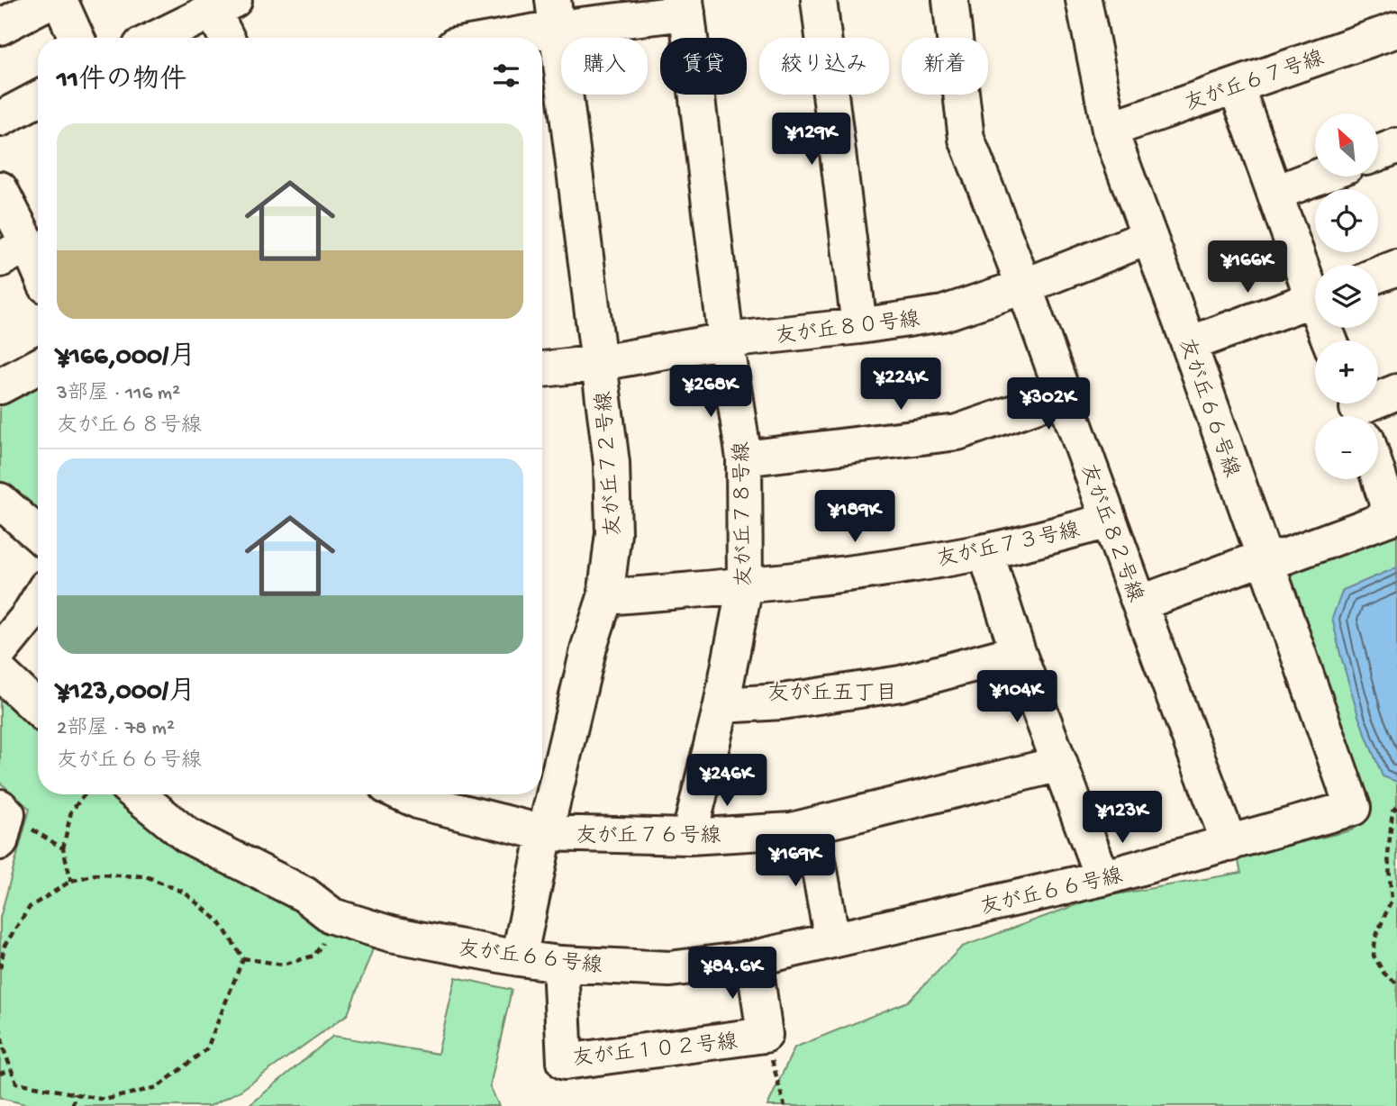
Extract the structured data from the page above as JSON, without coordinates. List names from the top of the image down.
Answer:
{
  "streets": {
    "street": [
      "友が丘６７号線",
      "友が丘８０号線",
      "友が丘６６号線",
      "友が丘７２号線",
      "友が丘７８号線",
      "友が丘８２号線",
      "友が丘７３号線",
      "友が丘７６号線",
      "友が丘１０２号線"
    ]
  },
  "crossings": [
    ["友が丘６７号線", "友が丘６６号線"],
    ["友が丘８０号線", "友が丘６６号線"],
    ["友が丘８０号線", "友が丘７２号線"],
    ["友が丘８０号線", "友が丘７８号線"],
    ["友が丘８０号線", "友が丘８２号線"],
    ["友が丘６６号線", "友が丘７２号線"],
    ["友が丘６６号線", "友が丘８２号線"],
    ["友が丘６６号線", "友が丘１０２号線"],
    ["友が丘７２号線", "友が丘７３号線"],
    ["友が丘７２号線", "友が丘７６号線"],
    ["友が丘７８号線", "友が丘７３号線"],
    ["友が丘７８号線", "友が丘７６号線"],
    ["友が丘８２号線", "友が丘７３号線"]
  ],
  "districts": ["友が丘五丁目"],
  "north": "top left",
  "page": {
    "chip": [
      "購入",
      "賃貸",
      "絞り込み",
      "新着"
    ],
    "heading": "11件の物件",
    "price": [
      "¥129K",
      "¥166K",
      "¥224K",
      "¥268K",
      "¥302K",
      "¥189K",
      "¥104K",
      "¥246K",
      "¥123K",
      "¥169K",
      "¥84.6K"
    ],
    "map_buttons": ["+", "−"],
    "list": [
      {
        "name": "¥166,000/月",
        "note": "3部屋 · 116 m² · 友が丘６８号線"
      },
      {
        "name": "¥123,000/月",
        "note": "2部屋 · 78 m² · 友が丘６６号線"
      }
    ]
  }
}
